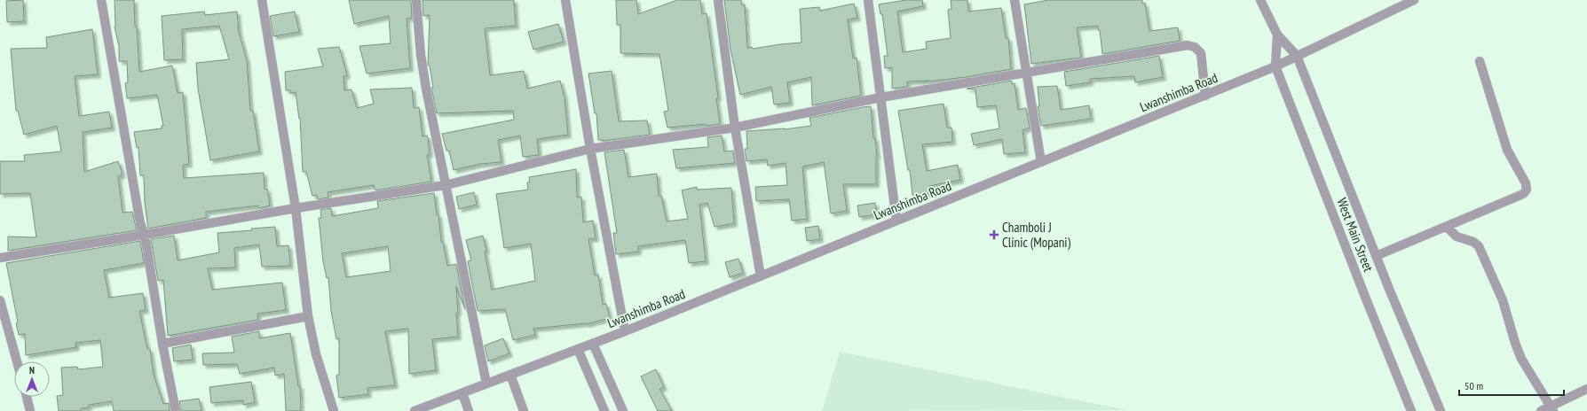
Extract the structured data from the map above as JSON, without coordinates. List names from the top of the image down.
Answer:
{
  "streets": {
    "street": ["Lwanshimba Road", "West Main Street"]
  },
  "crossings": [
    ["Lwanshimba Road", "West Main Street"]
  ],
  "places": {
    "health": ["Chamboli J Clinic (Mopani)"]
  },
  "scale_bar": "50 m",
  "north": "top"
}
